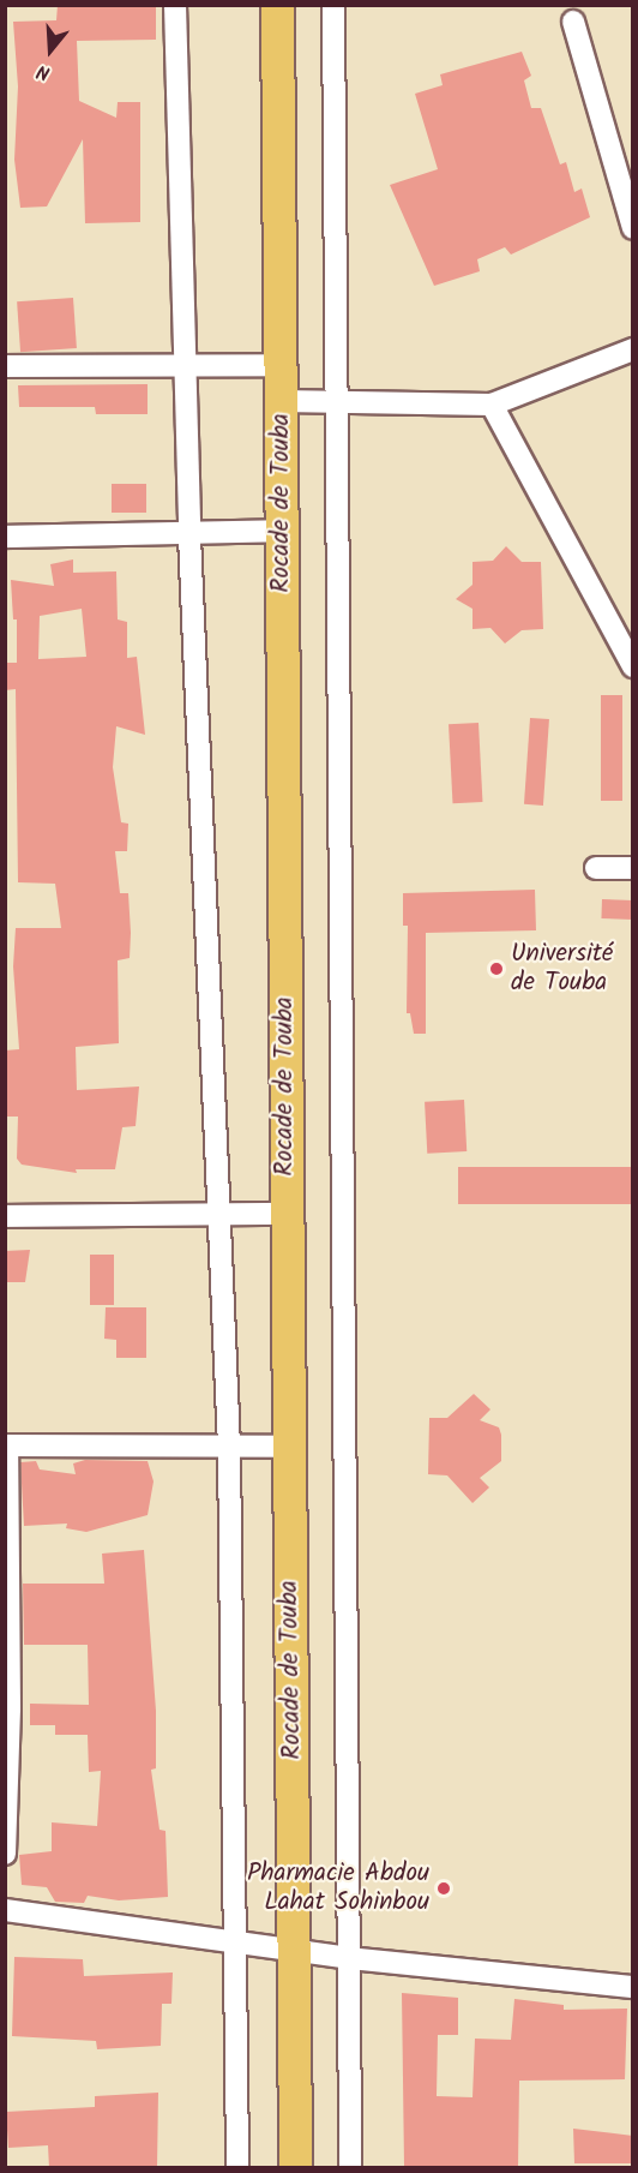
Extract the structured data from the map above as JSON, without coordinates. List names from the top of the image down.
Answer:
{
  "streets": {
    "main road": ["Rocade de Touba"]
  },
  "places": ["Université de Touba", "Pharmacie Abdou Lahat Sohinbou"],
  "north": "bottom"
}
